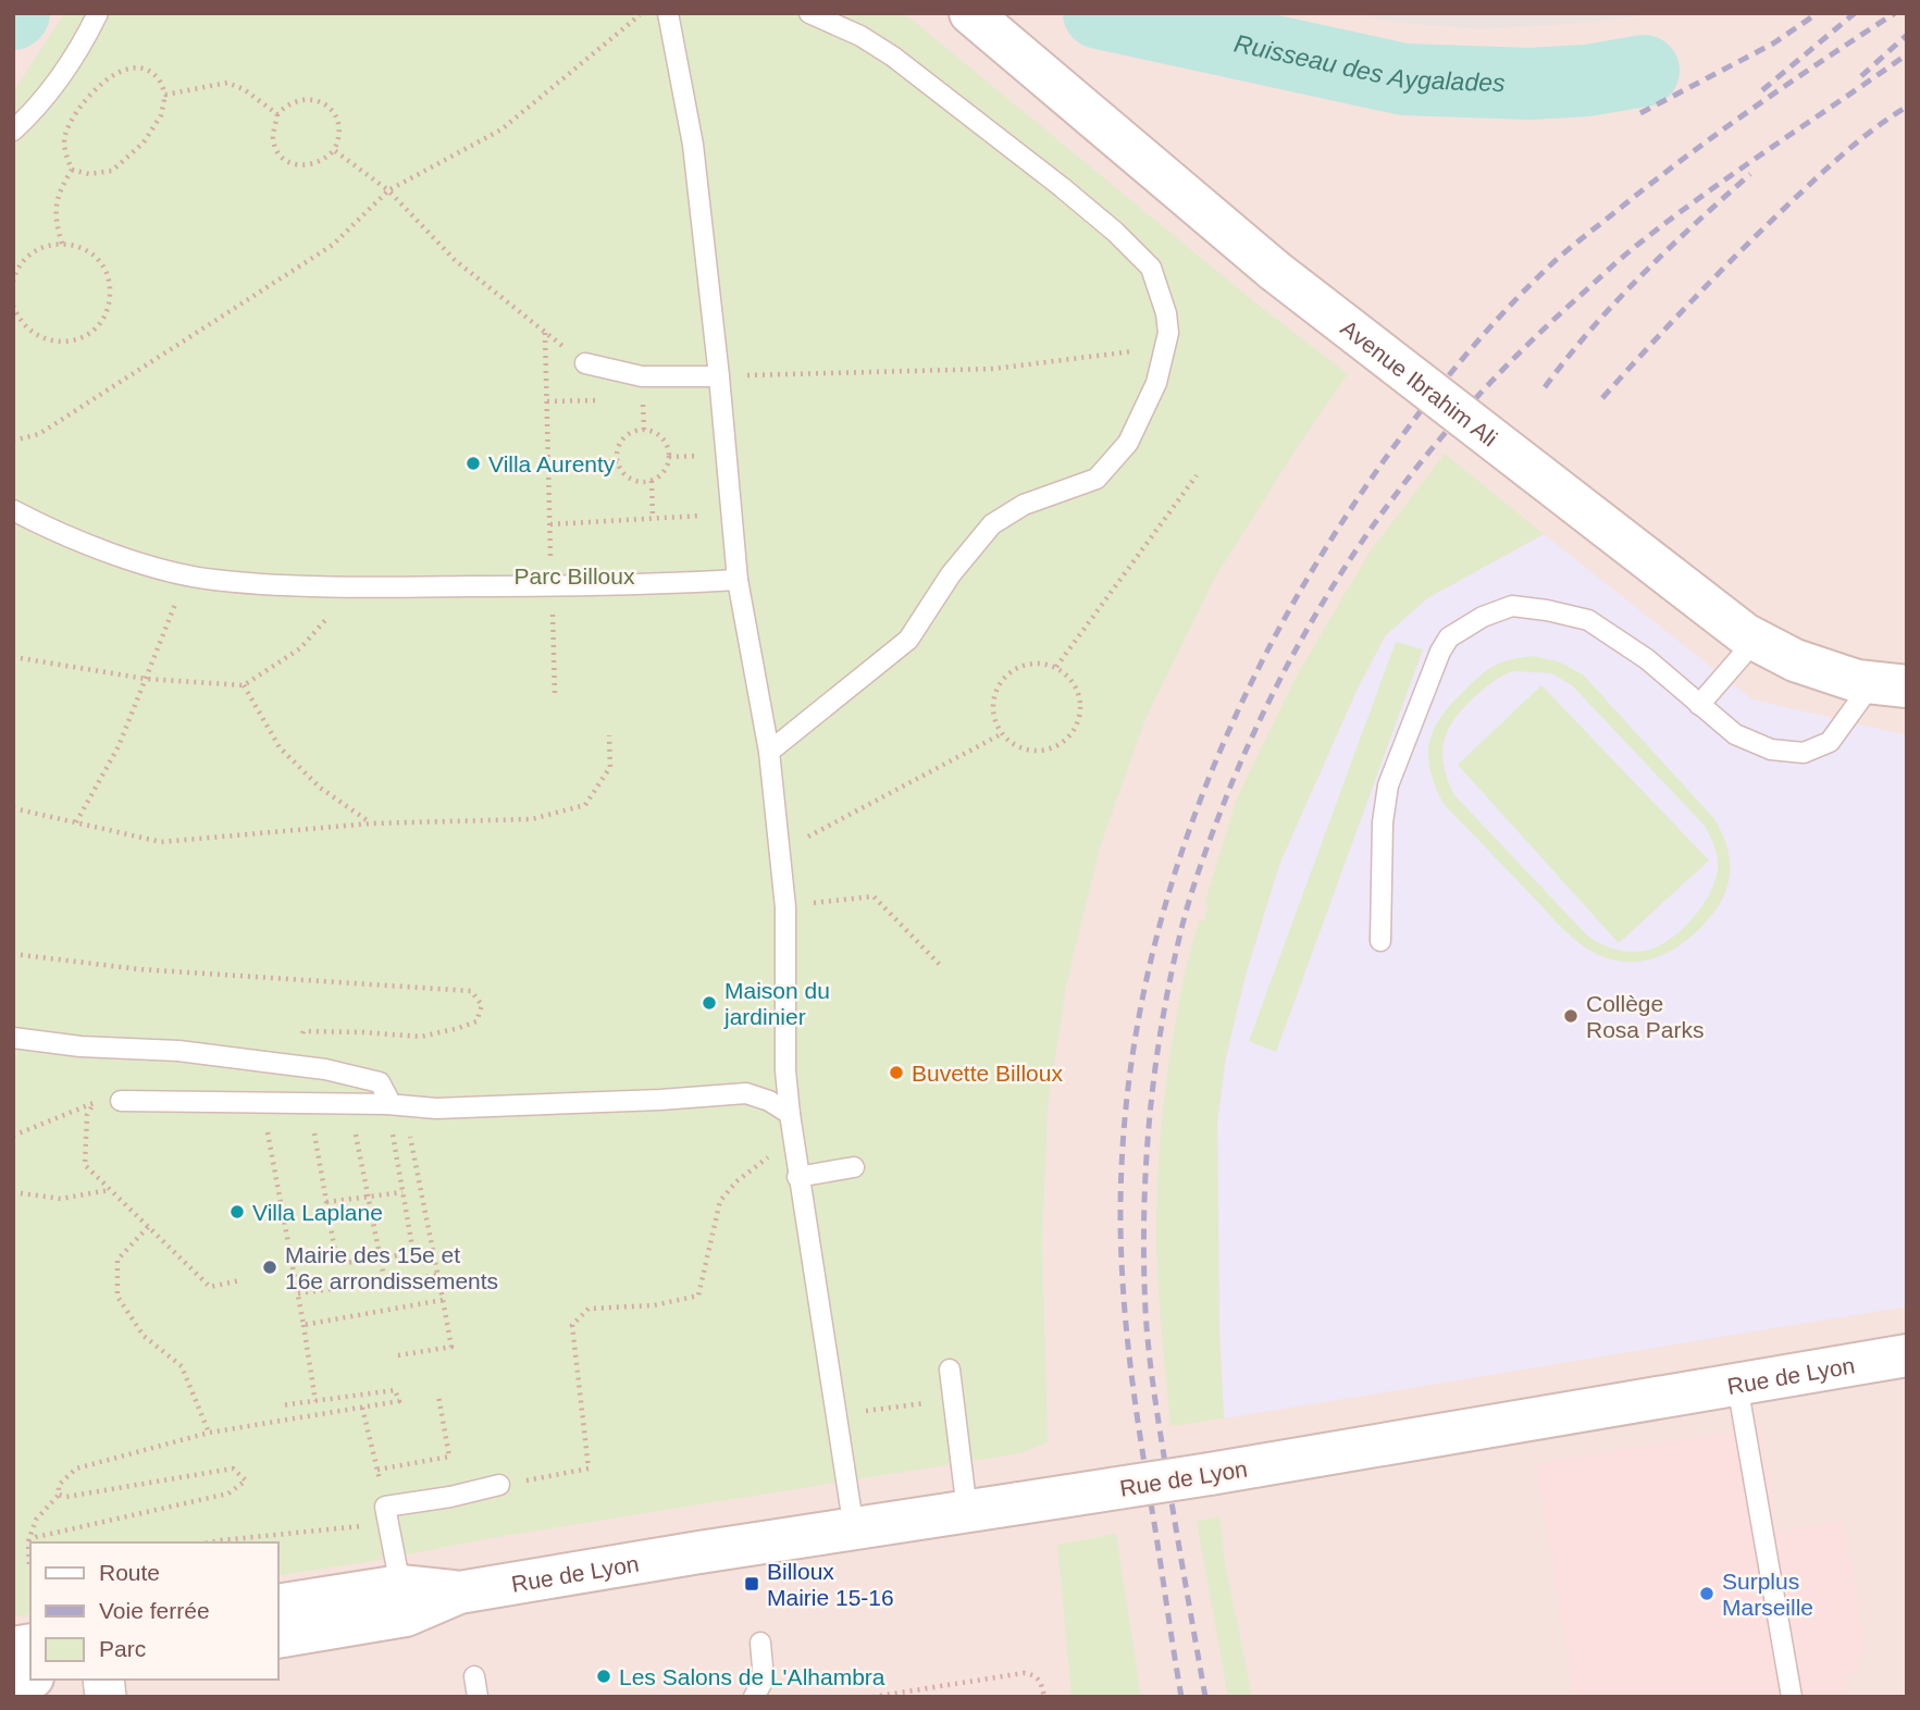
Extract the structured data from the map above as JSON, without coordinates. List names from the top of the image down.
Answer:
{
  "streets": {
    "street": ["Avenue Ibrahim Ali", "Rue de Lyon"]
  },
  "water": ["Ruisseau des Aygalades"],
  "parks": ["Parc Billoux"],
  "places": {
    "other": [
      "Villa Aurenty",
      "Maison du jardinier",
      "Collège Rosa Parks",
      "Buvette Billoux",
      "Villa Laplane",
      "Mairie des 15e et 16e arrondissements",
      "Surplus Marseille",
      "Les Salons de L'Alhambra"
    ],
    "transit": ["Billoux Mairie 15-16"]
  },
  "legend": ["Route", "Voie ferrée", "Parc"]
}
